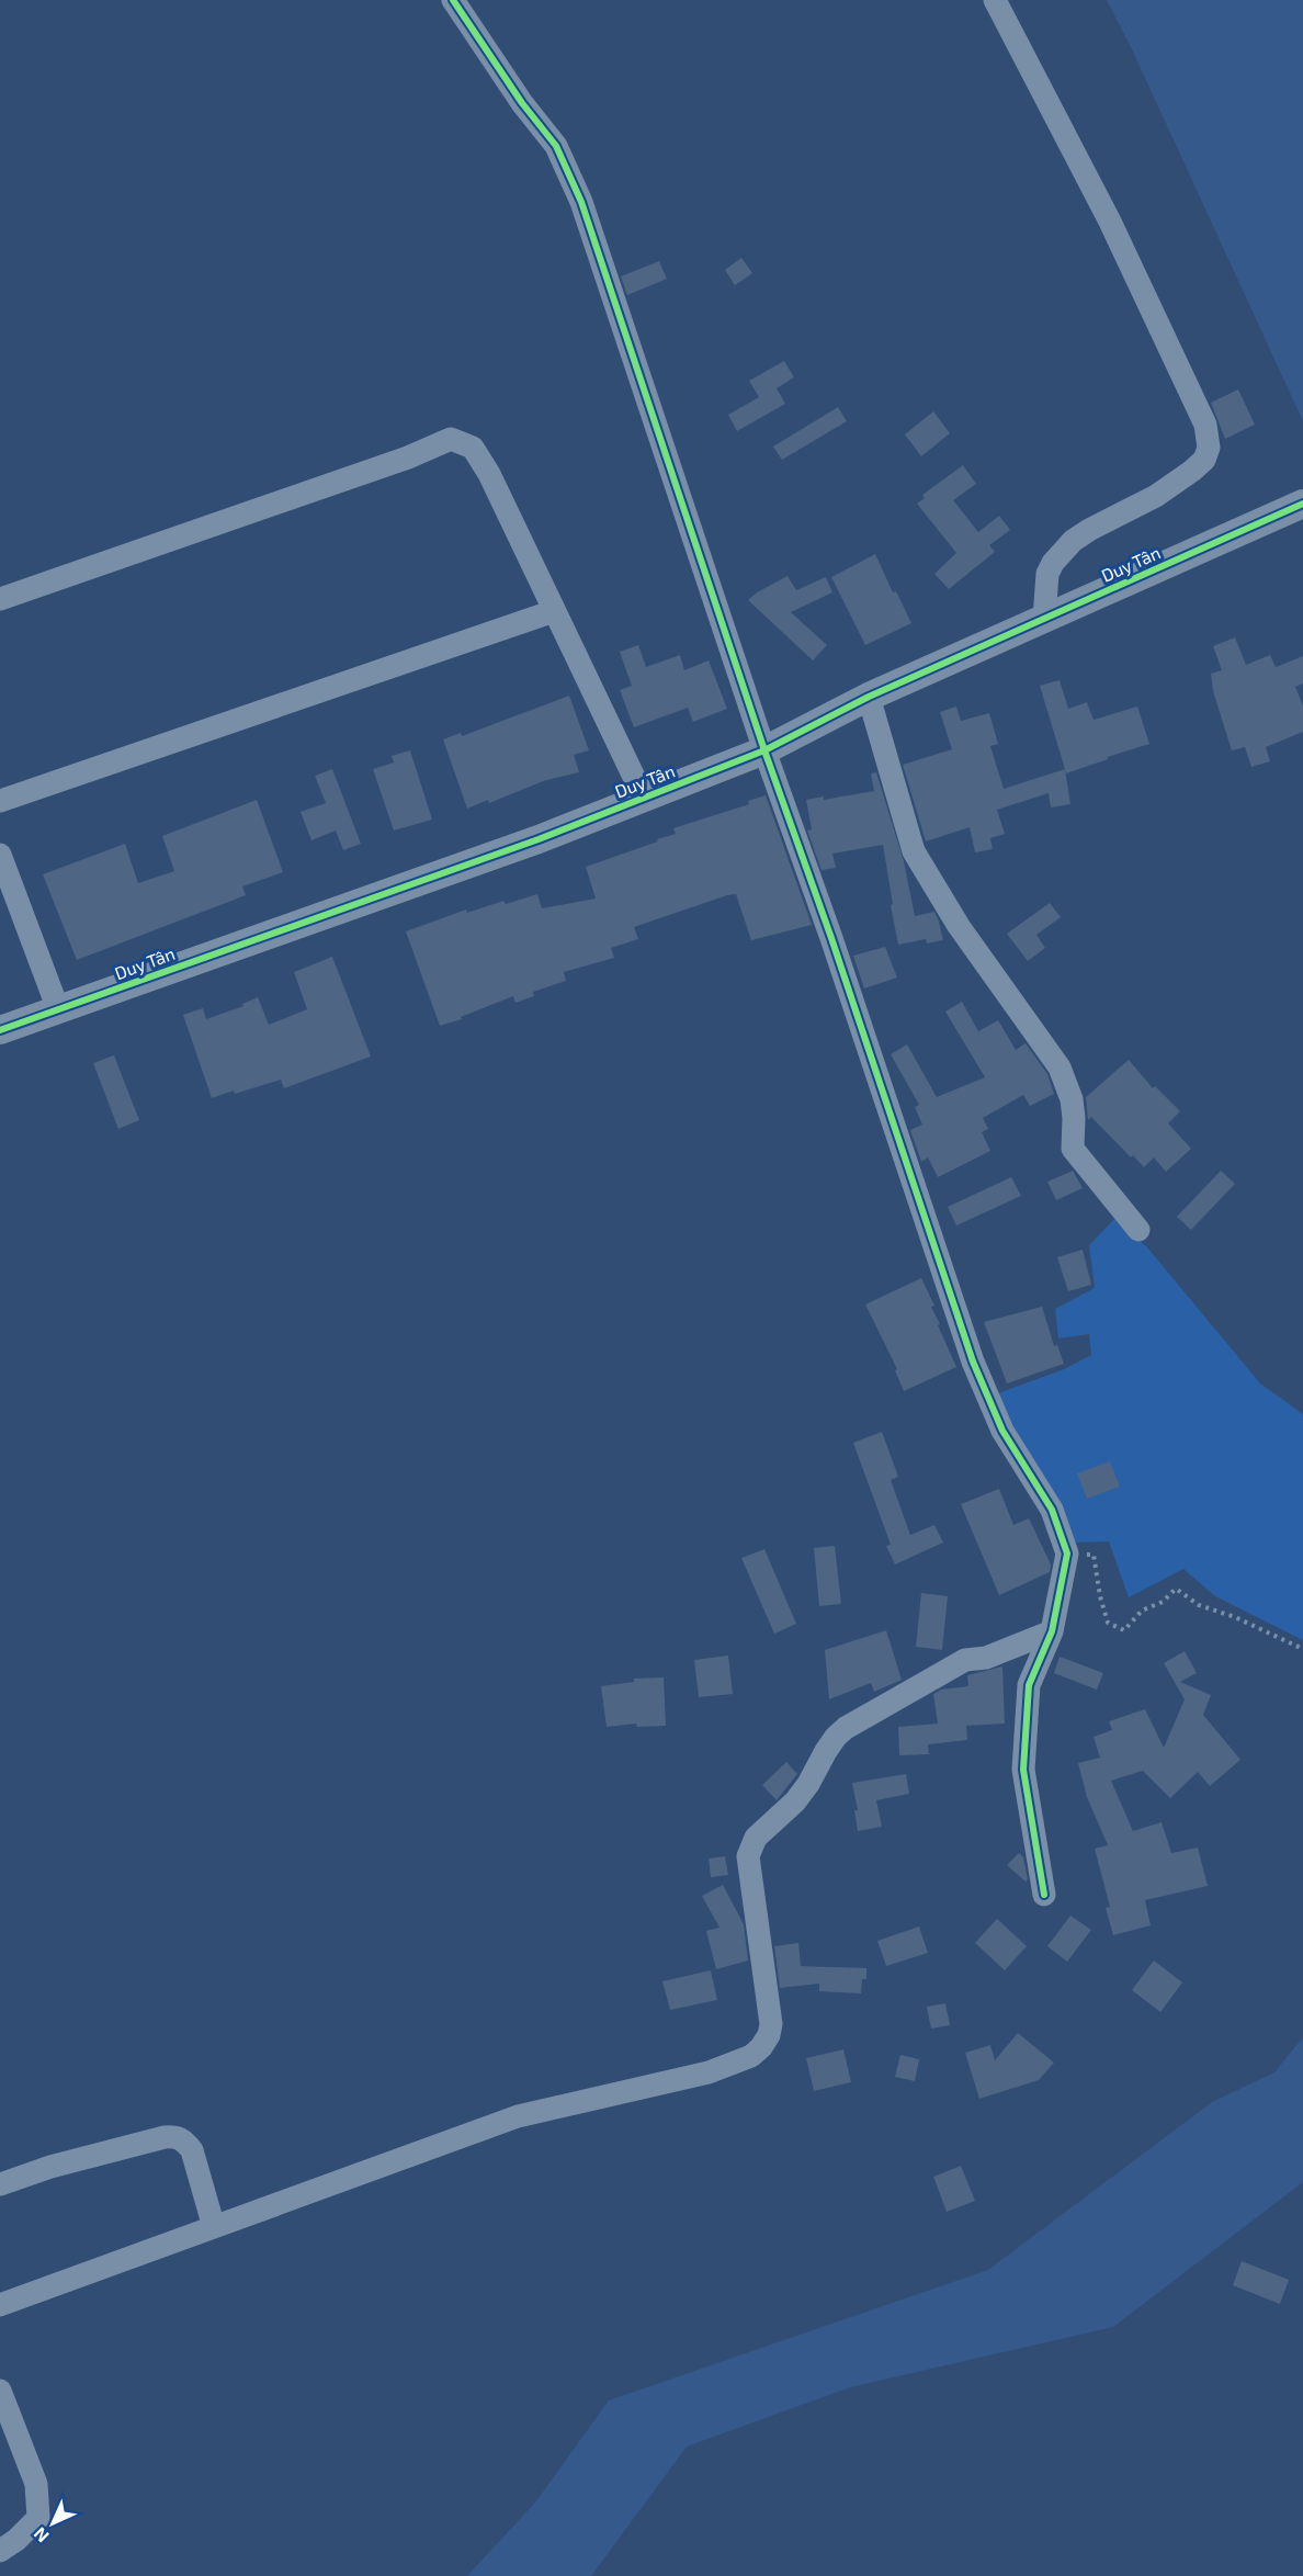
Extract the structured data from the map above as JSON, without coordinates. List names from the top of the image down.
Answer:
{
  "streets": {
    "street": ["Duy Tân"]
  },
  "north": "bottom left"
}
